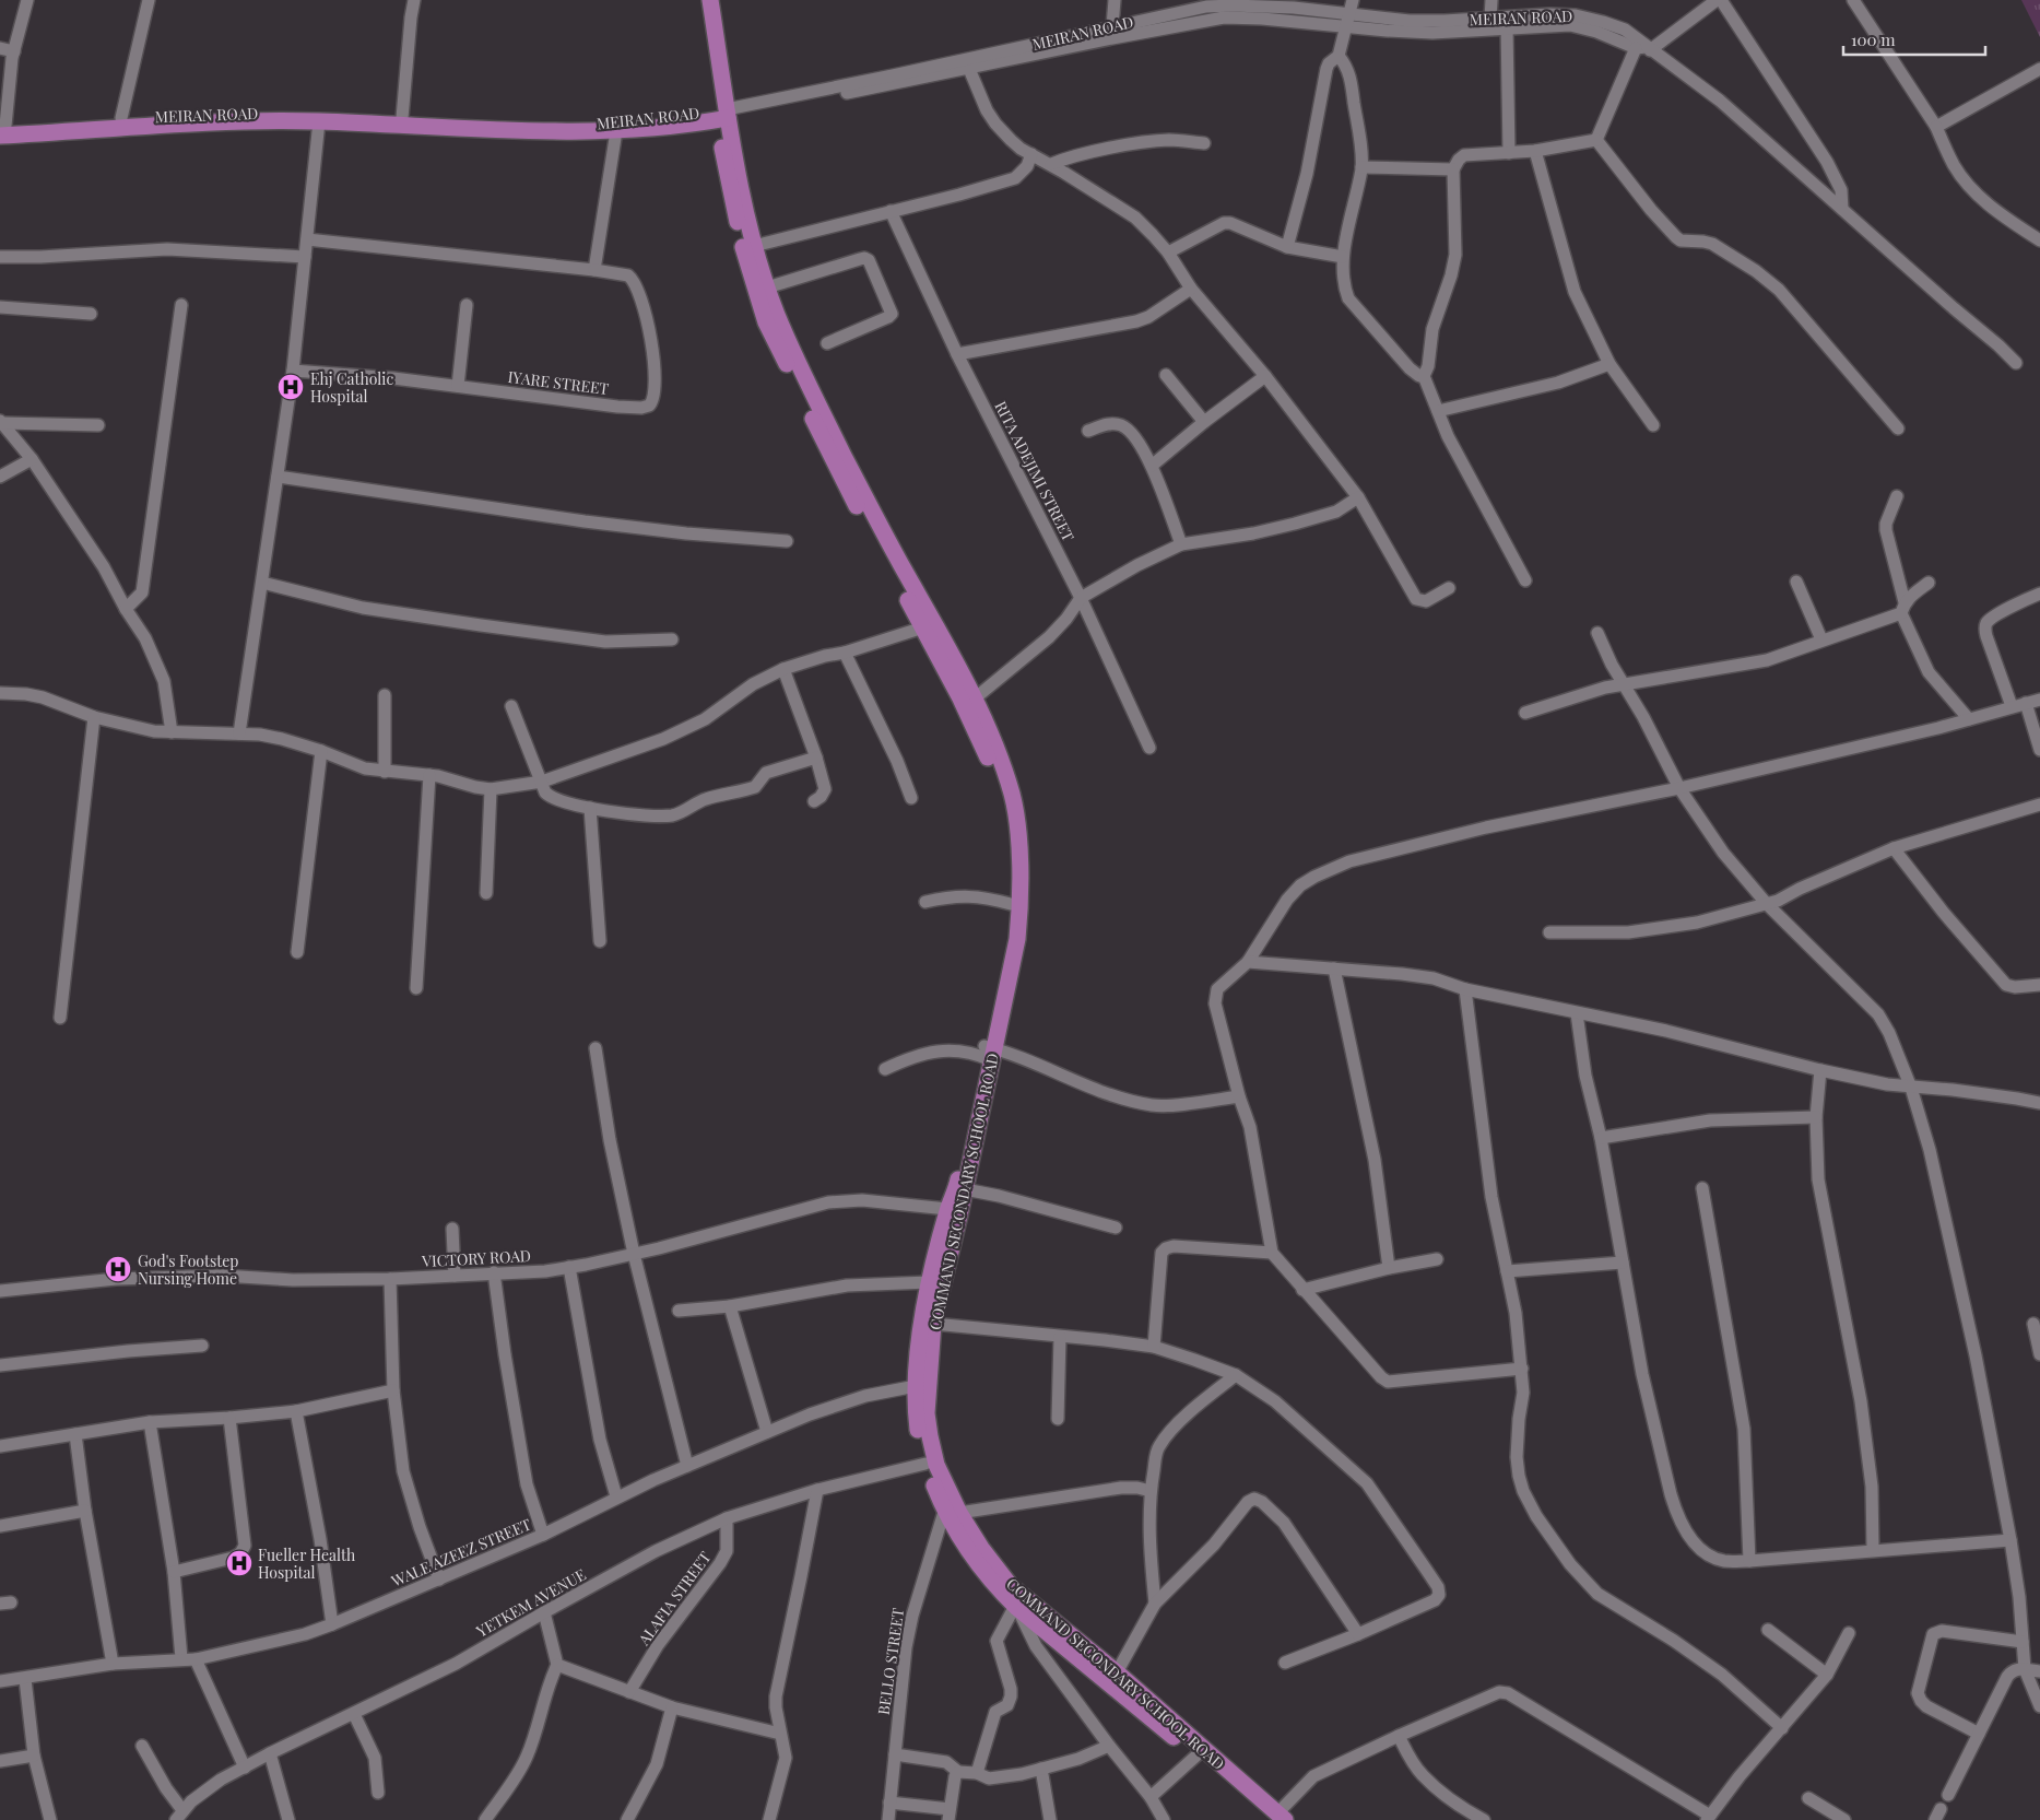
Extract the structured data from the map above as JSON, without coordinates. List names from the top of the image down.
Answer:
{
  "streets": {
    "main road": ["MEIRAN ROAD", "COMMAND SECONDARY SCHOOL ROAD"],
    "street": [
      "IYARE STREET",
      "RITA ADEJIMI STREET",
      "VICTORY ROAD",
      "WALE AZEEZ STREET",
      "ALAFIA STREET",
      "YETKEM AVENUE",
      "BELLO STREET"
    ]
  },
  "crossings": [
    ["COMMAND SECONDARY SCHOOL ROAD", "VICTORY ROAD"],
    ["COMMAND SECONDARY SCHOOL ROAD", "WALE AZEEZ STREET"],
    ["COMMAND SECONDARY SCHOOL ROAD", "YETKEM AVENUE"],
    ["COMMAND SECONDARY SCHOOL ROAD", "BELLO STREET"],
    ["ALAFIA STREET", "YETKEM AVENUE"]
  ],
  "places": {
    "hospital": ["Ehj Catholic Hospital", "God's Footstep Nursing Home", "Fueller Health Hospital"]
  },
  "scale_bar": "100 m"
}
